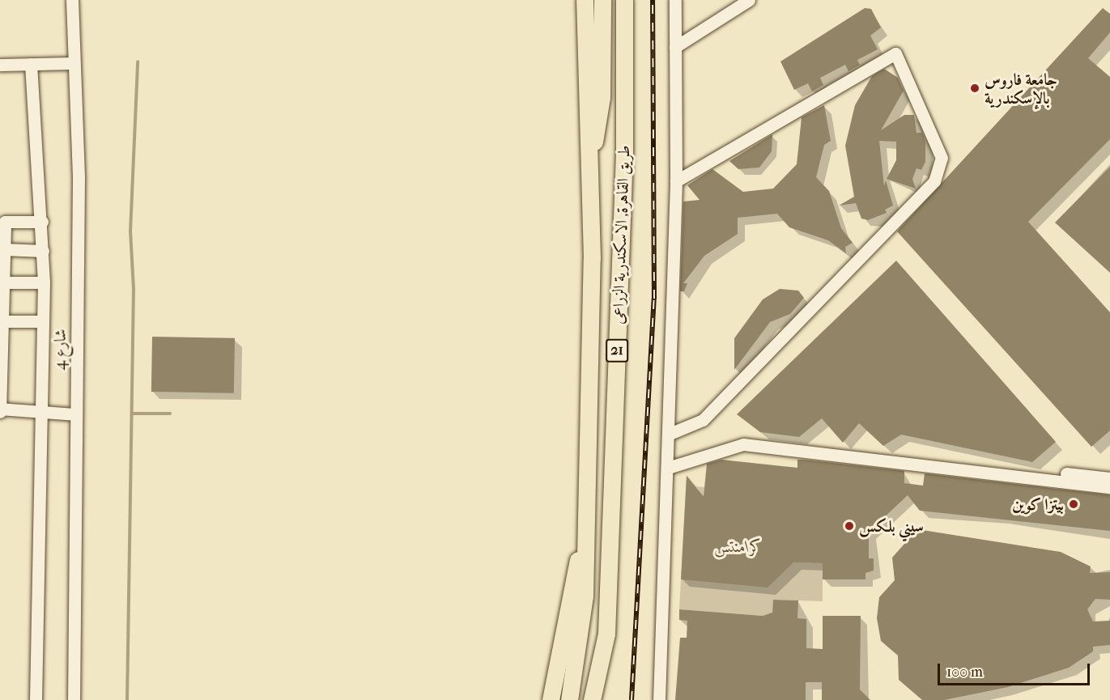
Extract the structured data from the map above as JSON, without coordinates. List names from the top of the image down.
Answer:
{
  "streets": {
    "highway": ["طريق القاهرة, الاسكندرية الزراعى", "21"],
    "street": ["شارع 4"]
  },
  "parks": ["كرامنتس"],
  "places": ["جامعة فاروس بالإسكندرية", "بيتزا كوين", "سيني بلكس"],
  "scale_bar": "100 m"
}
